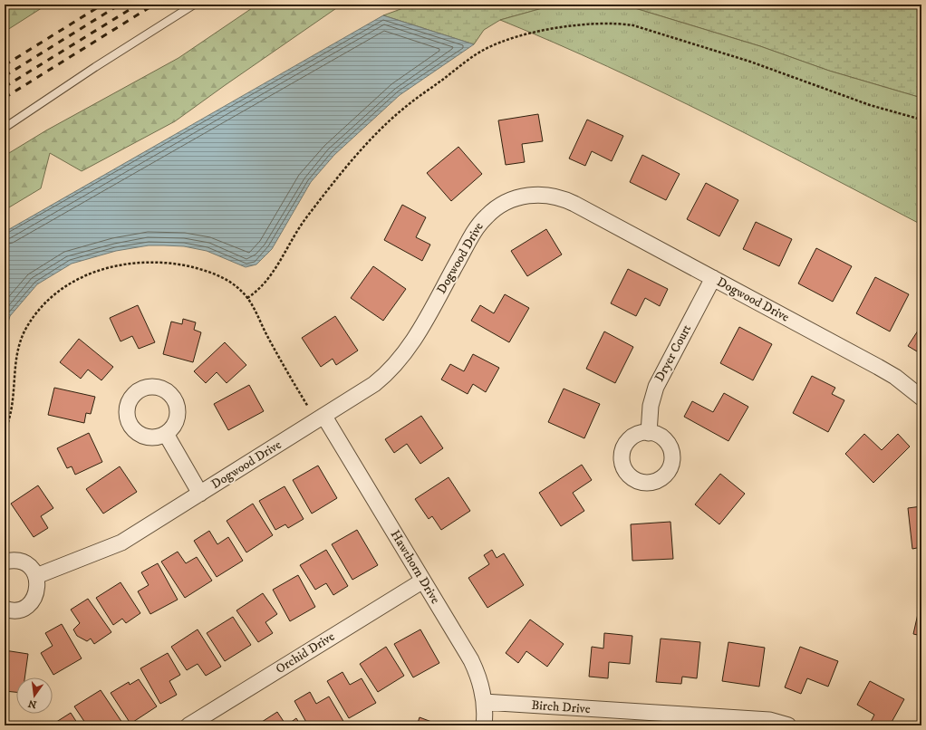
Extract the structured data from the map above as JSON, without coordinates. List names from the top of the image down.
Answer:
{
  "streets": {
    "street": [
      "Dogwood Drive",
      "Dryer Court",
      "Hawthorn Drive",
      "Orchid Drive",
      "Birch Drive"
    ]
  },
  "crossings": [
    ["Dogwood Drive", "Dryer Court"],
    ["Dogwood Drive", "Hawthorn Drive"],
    ["Hawthorn Drive", "Orchid Drive"],
    ["Hawthorn Drive", "Birch Drive"]
  ],
  "north": "bottom"
}
